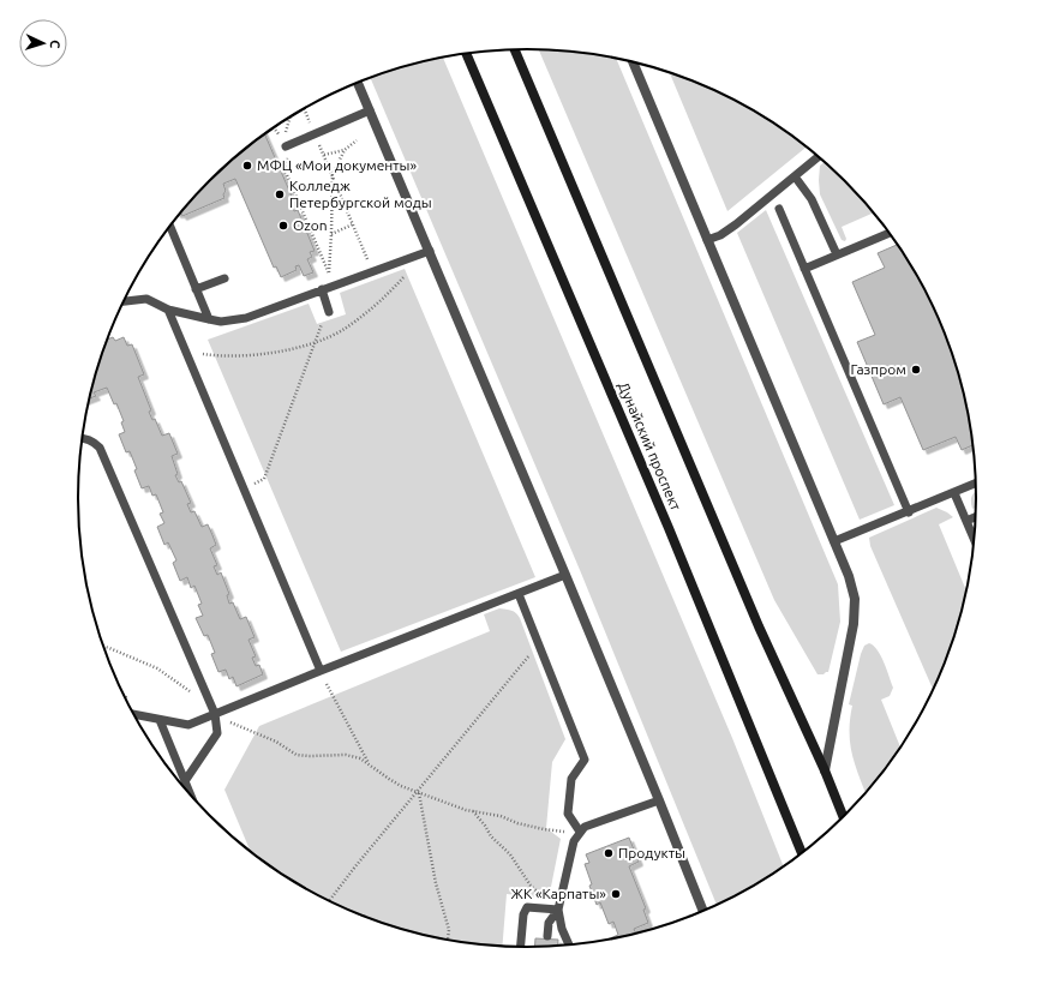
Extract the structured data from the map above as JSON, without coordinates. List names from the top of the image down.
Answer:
{
  "streets": {
    "main road": ["Дунайский проспект"]
  },
  "places": [
    "МФЦ «Мои документы»",
    "Колледж Петербургской моды",
    "Ozon",
    "Газпром",
    "Продукты",
    "ЖК «Карпаты»"
  ],
  "north": "right"
}
